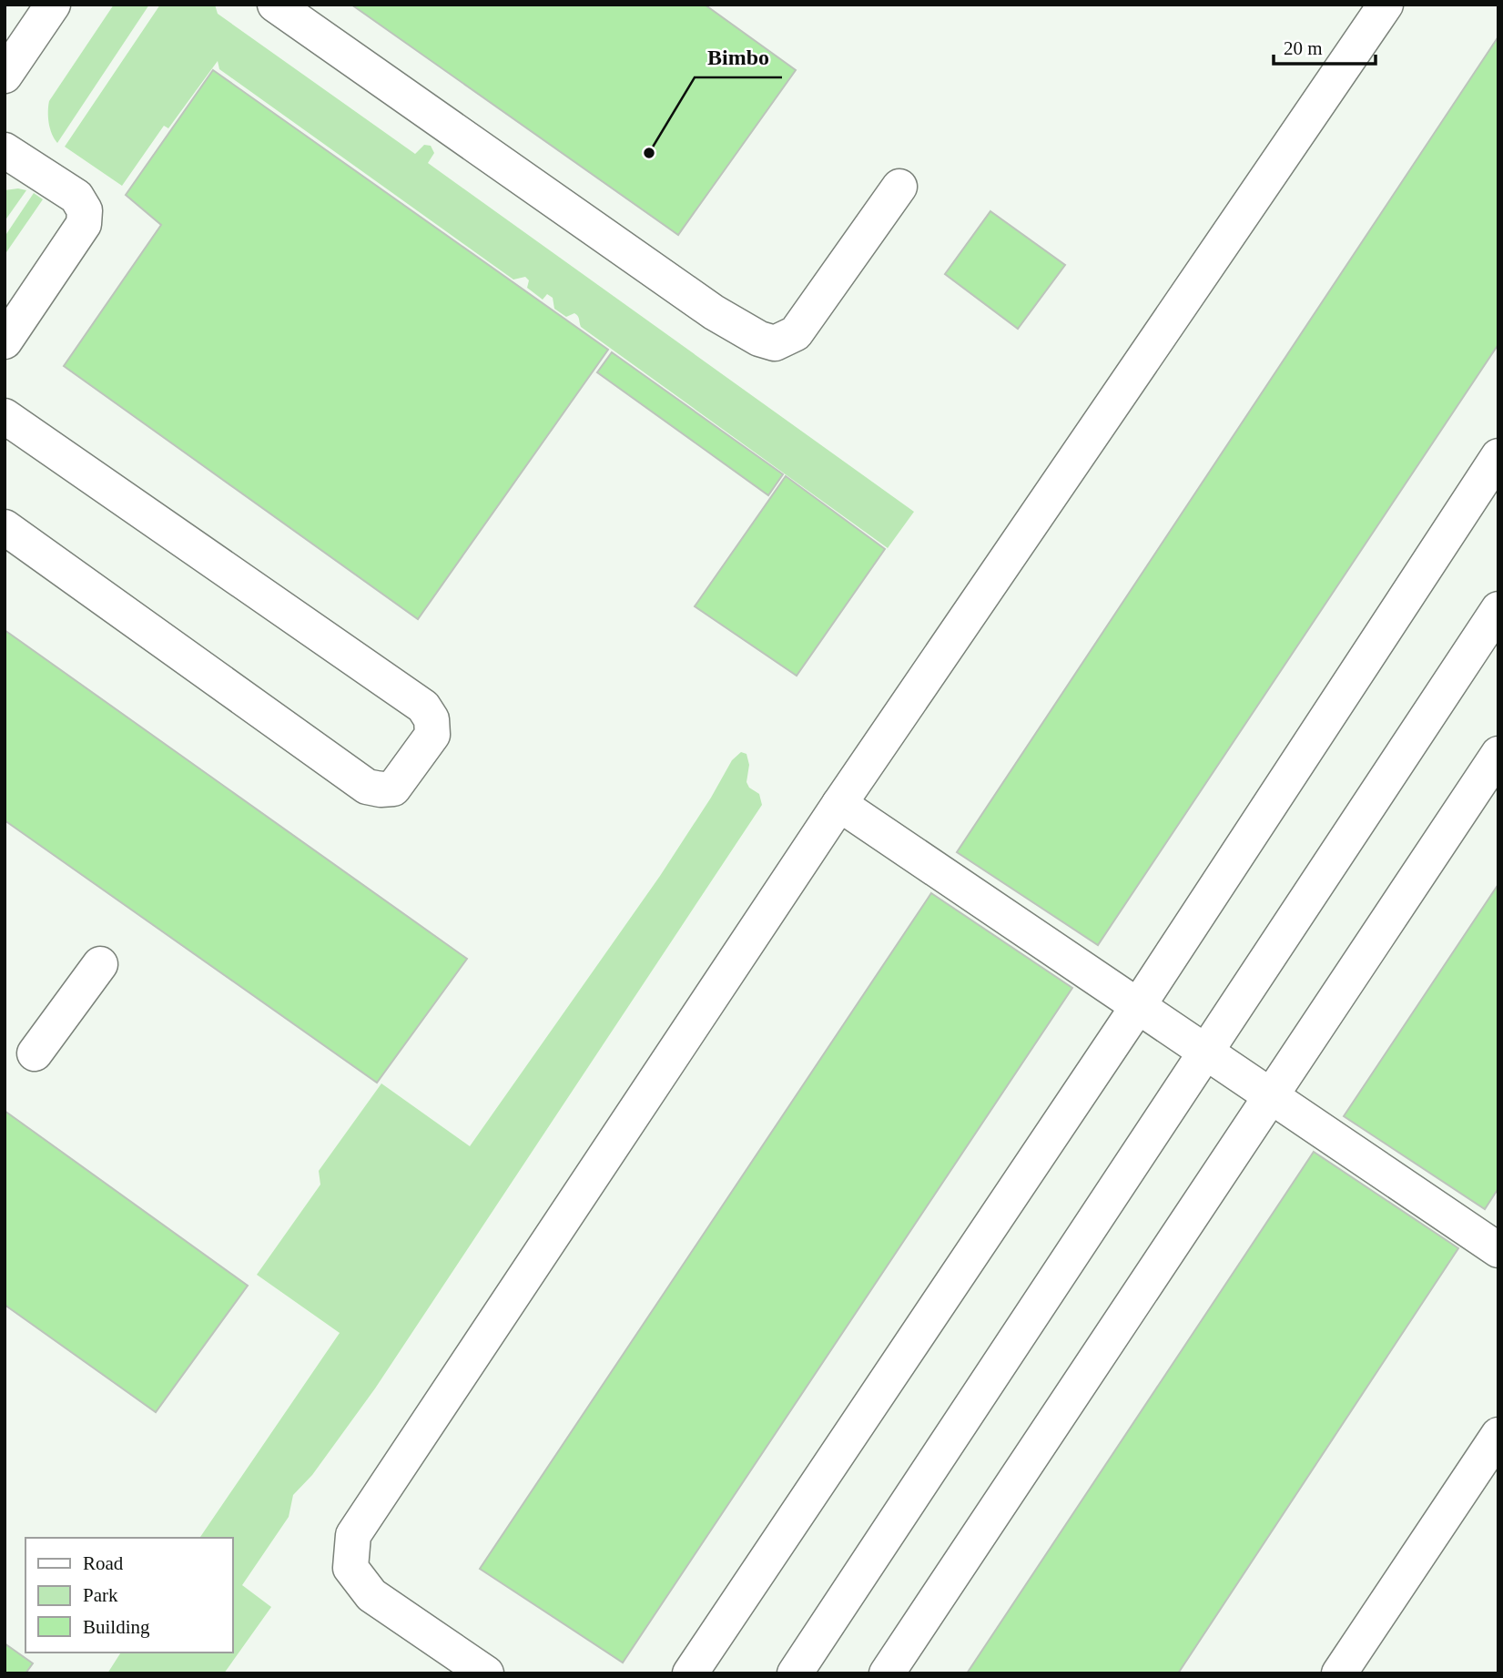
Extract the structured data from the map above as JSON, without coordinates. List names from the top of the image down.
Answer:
{
  "places": ["Bimbo"],
  "legend": ["Road", "Park", "Building"],
  "scale_bar": "20 m"
}
